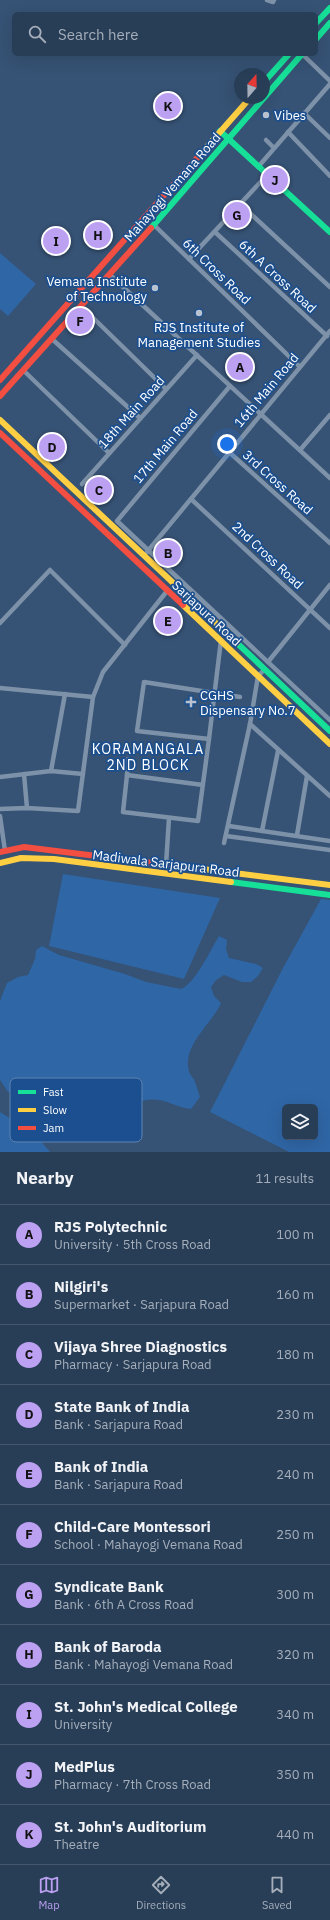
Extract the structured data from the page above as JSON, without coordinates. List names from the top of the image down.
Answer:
{
  "streets": {
    "main road": ["Mahayogi Vemana Road", "Sarjapura Road", "Madiwala Sarjapura Road"],
    "street": [
      "6th Cross Road",
      "6th A Cross Road",
      "16th Main Road",
      "18th Main Road",
      "17th Main Road",
      "3rd Cross Road",
      "2nd Cross Road"
    ]
  },
  "crossings": [
    ["Mahayogi Vemana Road", "6th Cross Road"],
    ["6th Cross Road", "16th Main Road"],
    ["6th A Cross Road", "16th Main Road"],
    ["16th Main Road", "3rd Cross Road"],
    ["16th Main Road", "2nd Cross Road"],
    ["16th Main Road", "Sarjapura Road"],
    ["18th Main Road", "Sarjapura Road"],
    ["17th Main Road", "Sarjapura Road"]
  ],
  "districts": ["KORAMANGALA 2ND BLOCK"],
  "places": {
    "other": ["Vibes", "Vemana Institute of Technology", "RJS Institute of Management Studies"],
    "health": ["CGHS Dispensary No.7"]
  },
  "legend": ["Fast", "Slow", "Jam"],
  "north": "top",
  "page": {
    "search": "Search here",
    "pins": [
      "K",
      "J",
      "G",
      "H",
      "I",
      "F",
      "A",
      "D",
      "C",
      "B",
      "E"
    ],
    "heading": ["Nearby", "11 results"],
    "list": [
      {
        "mark": "A",
        "name": "RJS Polytechnic",
        "note": "University · 5th Cross Road",
        "value": "100 m"
      },
      {
        "mark": "B",
        "name": "Nilgiri's",
        "note": "Supermarket · Sarjapura Road",
        "value": "160 m"
      },
      {
        "mark": "C",
        "name": "Vijaya Shree Diagnostics",
        "note": "Pharmacy · Sarjapura Road",
        "value": "180 m"
      },
      {
        "mark": "D",
        "name": "State Bank of India",
        "note": "Bank · Sarjapura Road",
        "value": "230 m"
      },
      {
        "mark": "E",
        "name": "Bank of India",
        "note": "Bank · Sarjapura Road",
        "value": "240 m"
      },
      {
        "mark": "F",
        "name": "Child-Care Montessori",
        "note": "School · Mahayogi Vemana Road",
        "value": "250 m"
      },
      {
        "mark": "G",
        "name": "Syndicate Bank",
        "note": "Bank · 6th A Cross Road",
        "value": "300 m"
      },
      {
        "mark": "H",
        "name": "Bank of Baroda",
        "note": "Bank · Mahayogi Vemana Road",
        "value": "320 m"
      },
      {
        "mark": "I",
        "name": "St. John's Medical College",
        "note": "University",
        "value": "340 m"
      },
      {
        "mark": "J",
        "name": "MedPlus",
        "note": "Pharmacy · 7th Cross Road",
        "value": "350 m"
      },
      {
        "mark": "K",
        "name": "St. John's Auditorium",
        "note": "Theatre",
        "value": "440 m"
      }
    ],
    "nav": ["Map", "Directions", "Saved"]
  }
}
